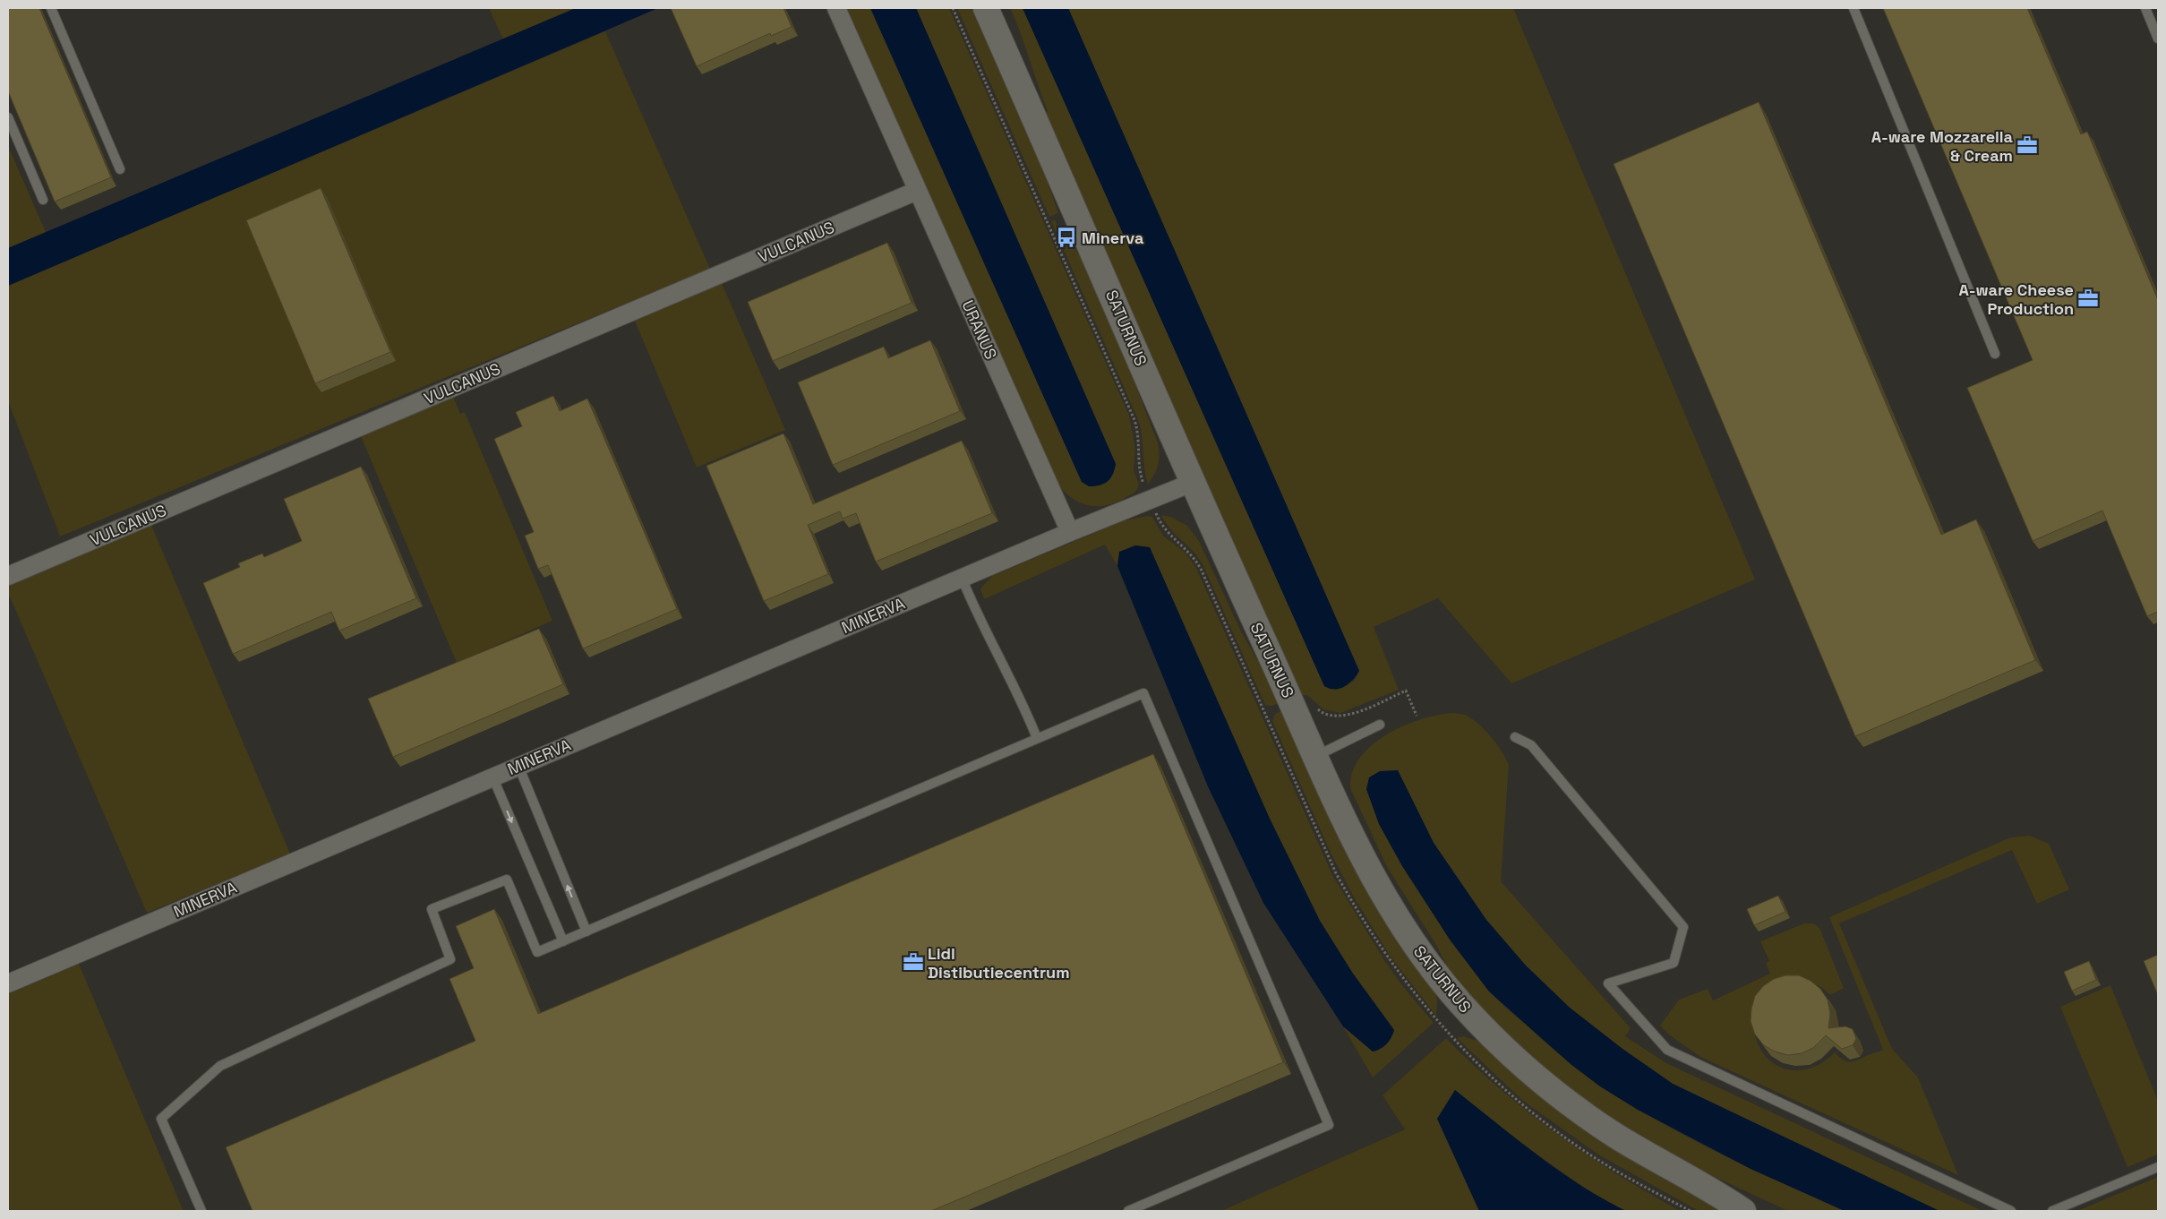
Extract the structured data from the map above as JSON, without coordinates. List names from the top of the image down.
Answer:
{
  "streets": {
    "main road": ["SATURNUS"],
    "street": ["VULCANUS", "URANUS", "MINERVA"]
  },
  "crossings": [
    ["VULCANUS", "URANUS"],
    ["URANUS", "MINERVA"]
  ],
  "places": {
    "office": ["A-ware Mozzarella & Cream", "A-ware Cheese Production", "Lidl Distibutiecentrum"],
    "bus stop": ["Minerva"]
  }
}
